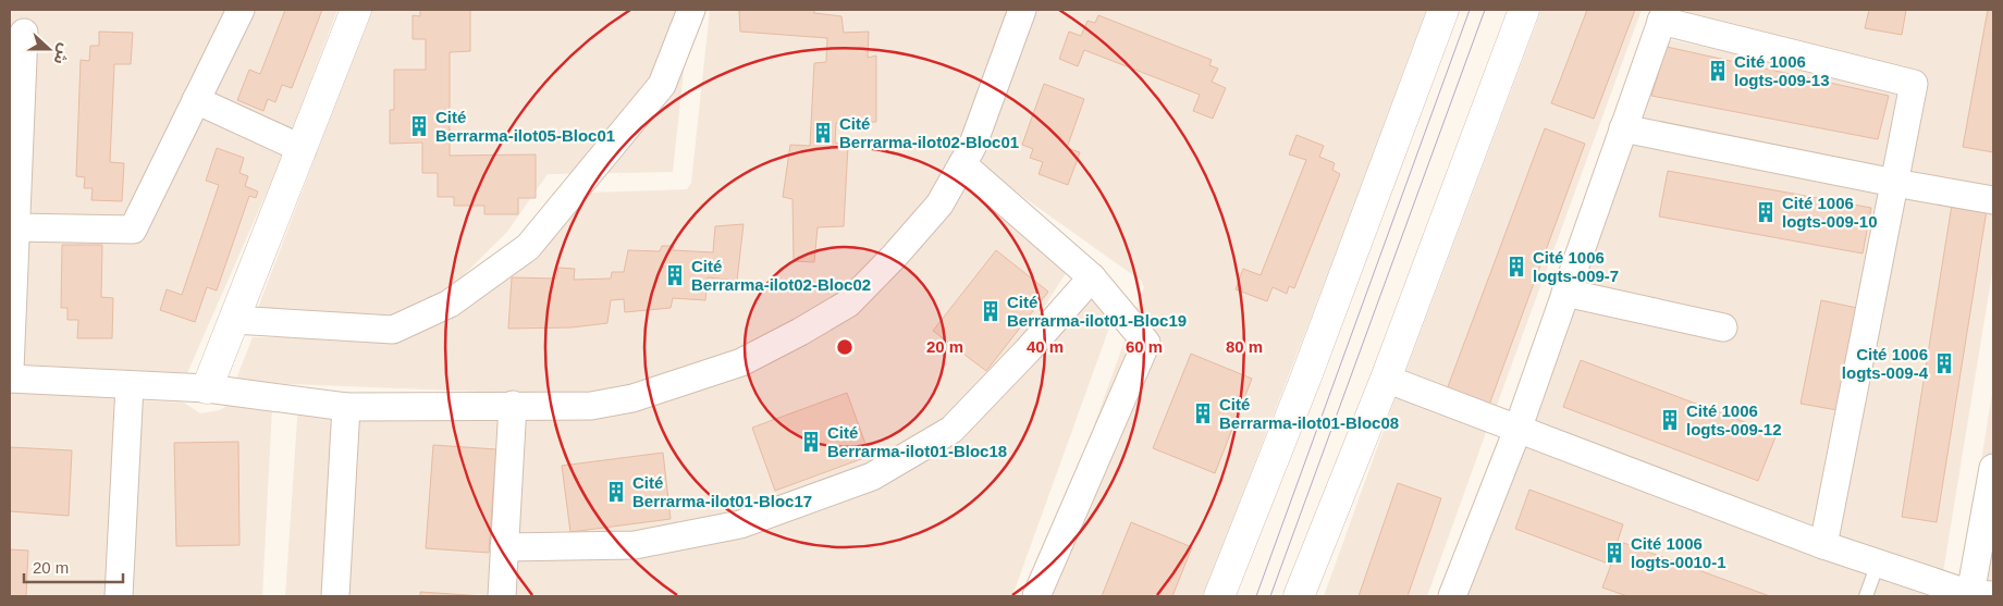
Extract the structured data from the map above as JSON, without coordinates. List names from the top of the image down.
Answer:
{
  "places": {
    "building": [
      "Cité 1006 logts-009-13",
      "Cité Berrarma-ilot05-Bloc01",
      "Cité Berrarma-ilot02-Bloc01",
      "Cité 1006 logts-009-10",
      "Cité 1006 logts-009-7",
      "Cité Berrarma-ilot02-Bloc02",
      "Cité Berrarma-ilot01-Bloc19",
      "Cité 1006 logts-009-4",
      "Cité Berrarma-ilot01-Bloc08",
      "Cité 1006 logts-009-12",
      "Cité Berrarma-ilot01-Bloc18",
      "Cité Berrarma-ilot01-Bloc17",
      "Cité 1006 logts-0010-1"
    ]
  },
  "scale_bar": "20 m",
  "north": "right",
  "rings": [
    "20 m",
    "40 m",
    "60 m",
    "80 m"
  ]
}
